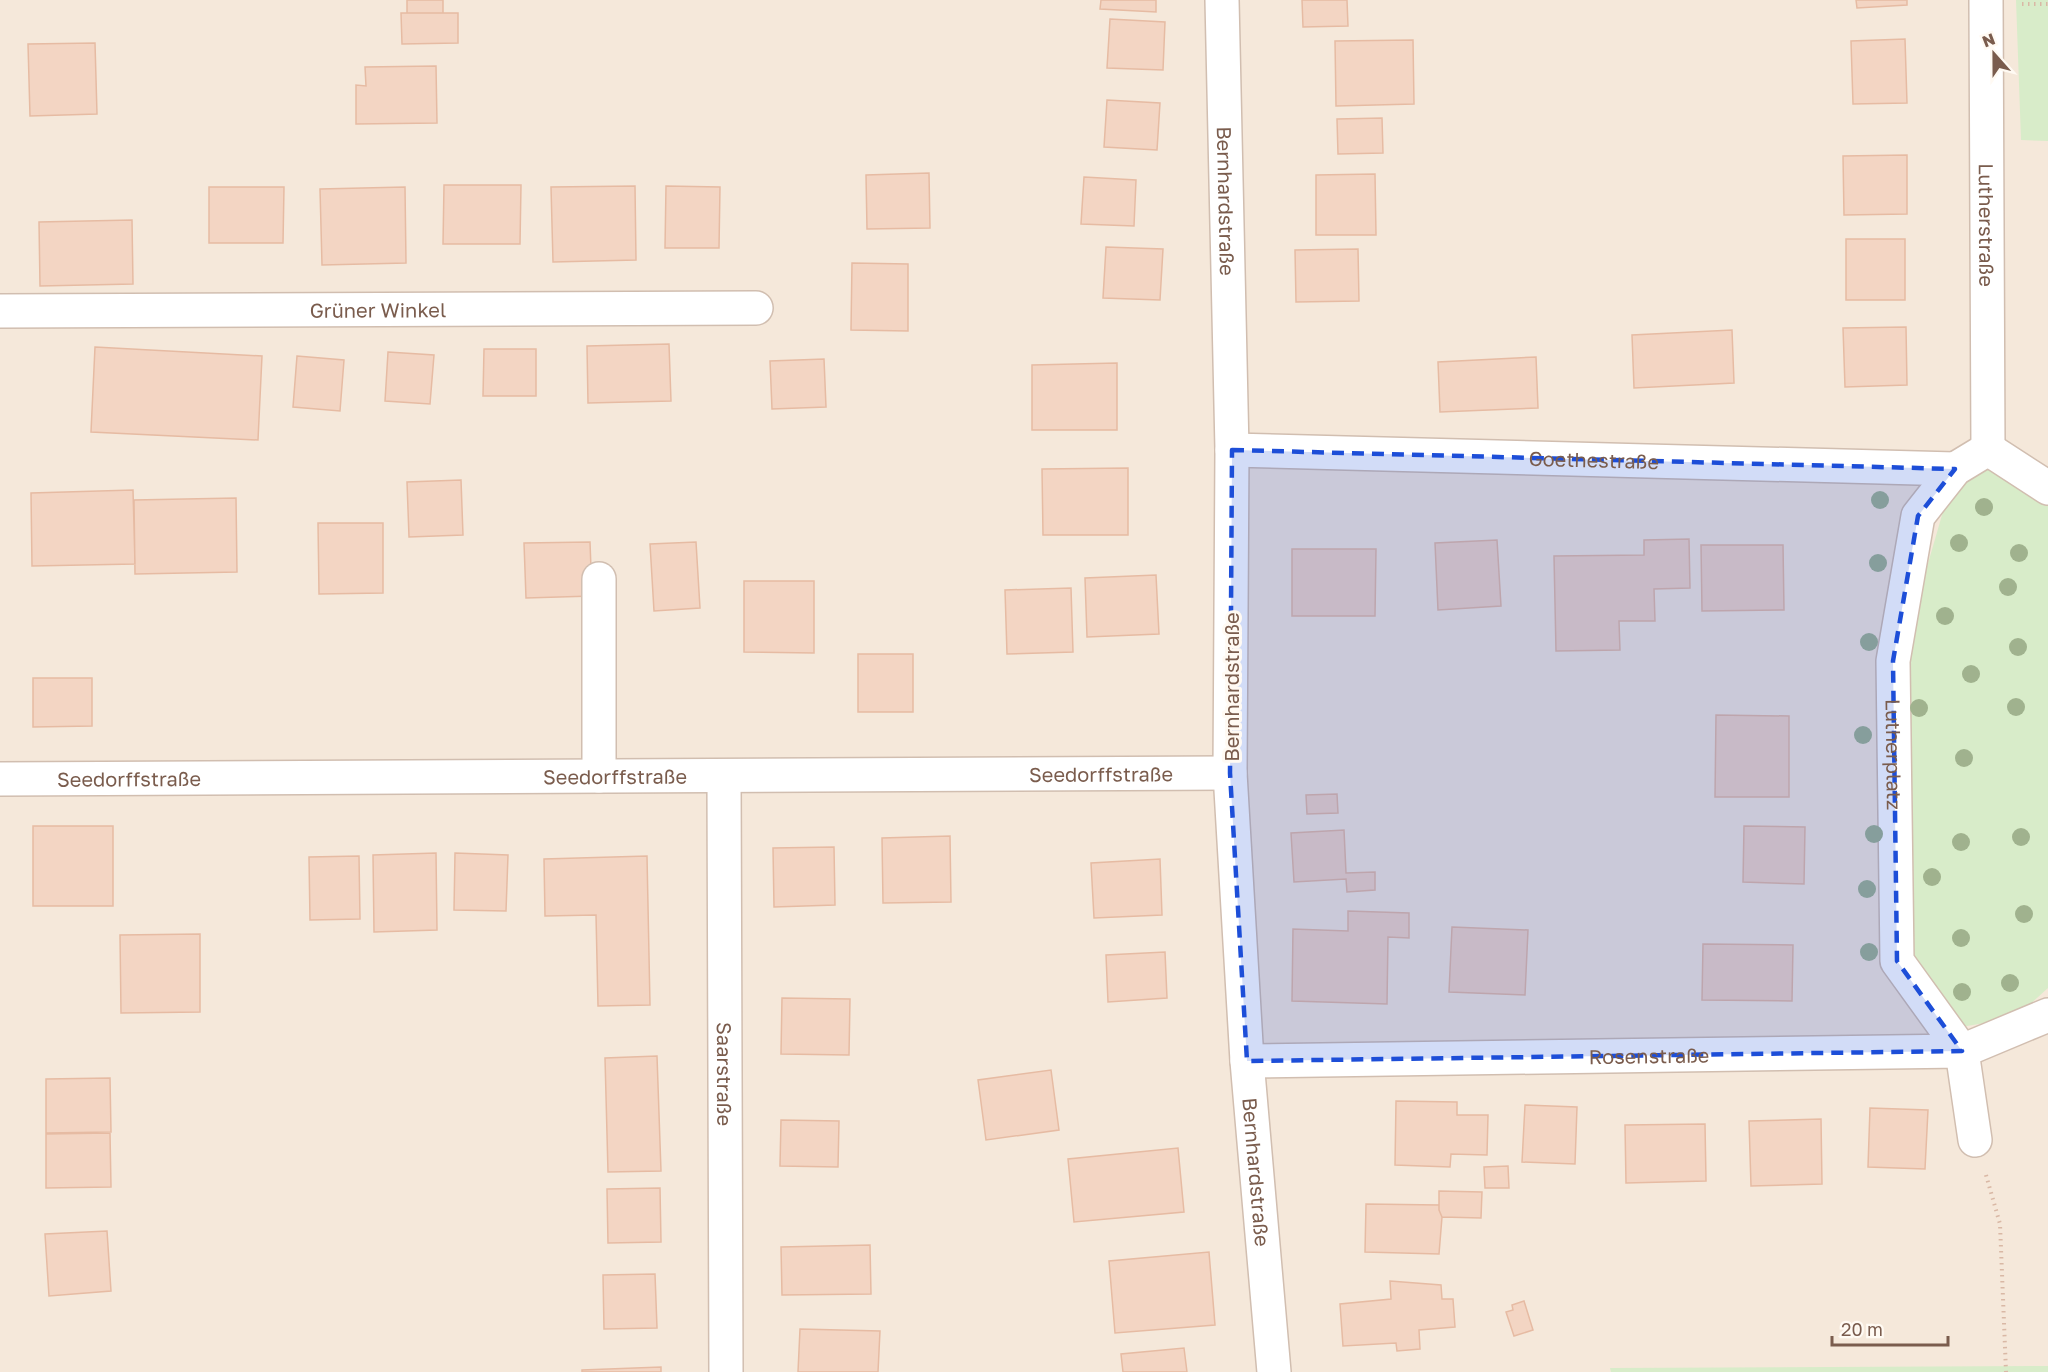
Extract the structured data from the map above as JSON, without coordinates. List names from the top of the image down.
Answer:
{
  "streets": {
    "street": [
      "Bernhardstraße",
      "Lutherstraße",
      "Grüner Winkel",
      "Goethestraße",
      "Lutherplatz",
      "Seedorffstraße",
      "Rosenstraße",
      "Saarstraße"
    ]
  },
  "crossings": [
    ["Bernhardstraße", "Goethestraße"],
    ["Bernhardstraße", "Seedorffstraße"],
    ["Bernhardstraße", "Rosenstraße"],
    ["Lutherstraße", "Lutherplatz"],
    ["Goethestraße", "Lutherplatz"],
    ["Lutherplatz", "Rosenstraße"],
    ["Seedorffstraße", "Saarstraße"]
  ],
  "scale_bar": "20 m",
  "north": "top"
}
